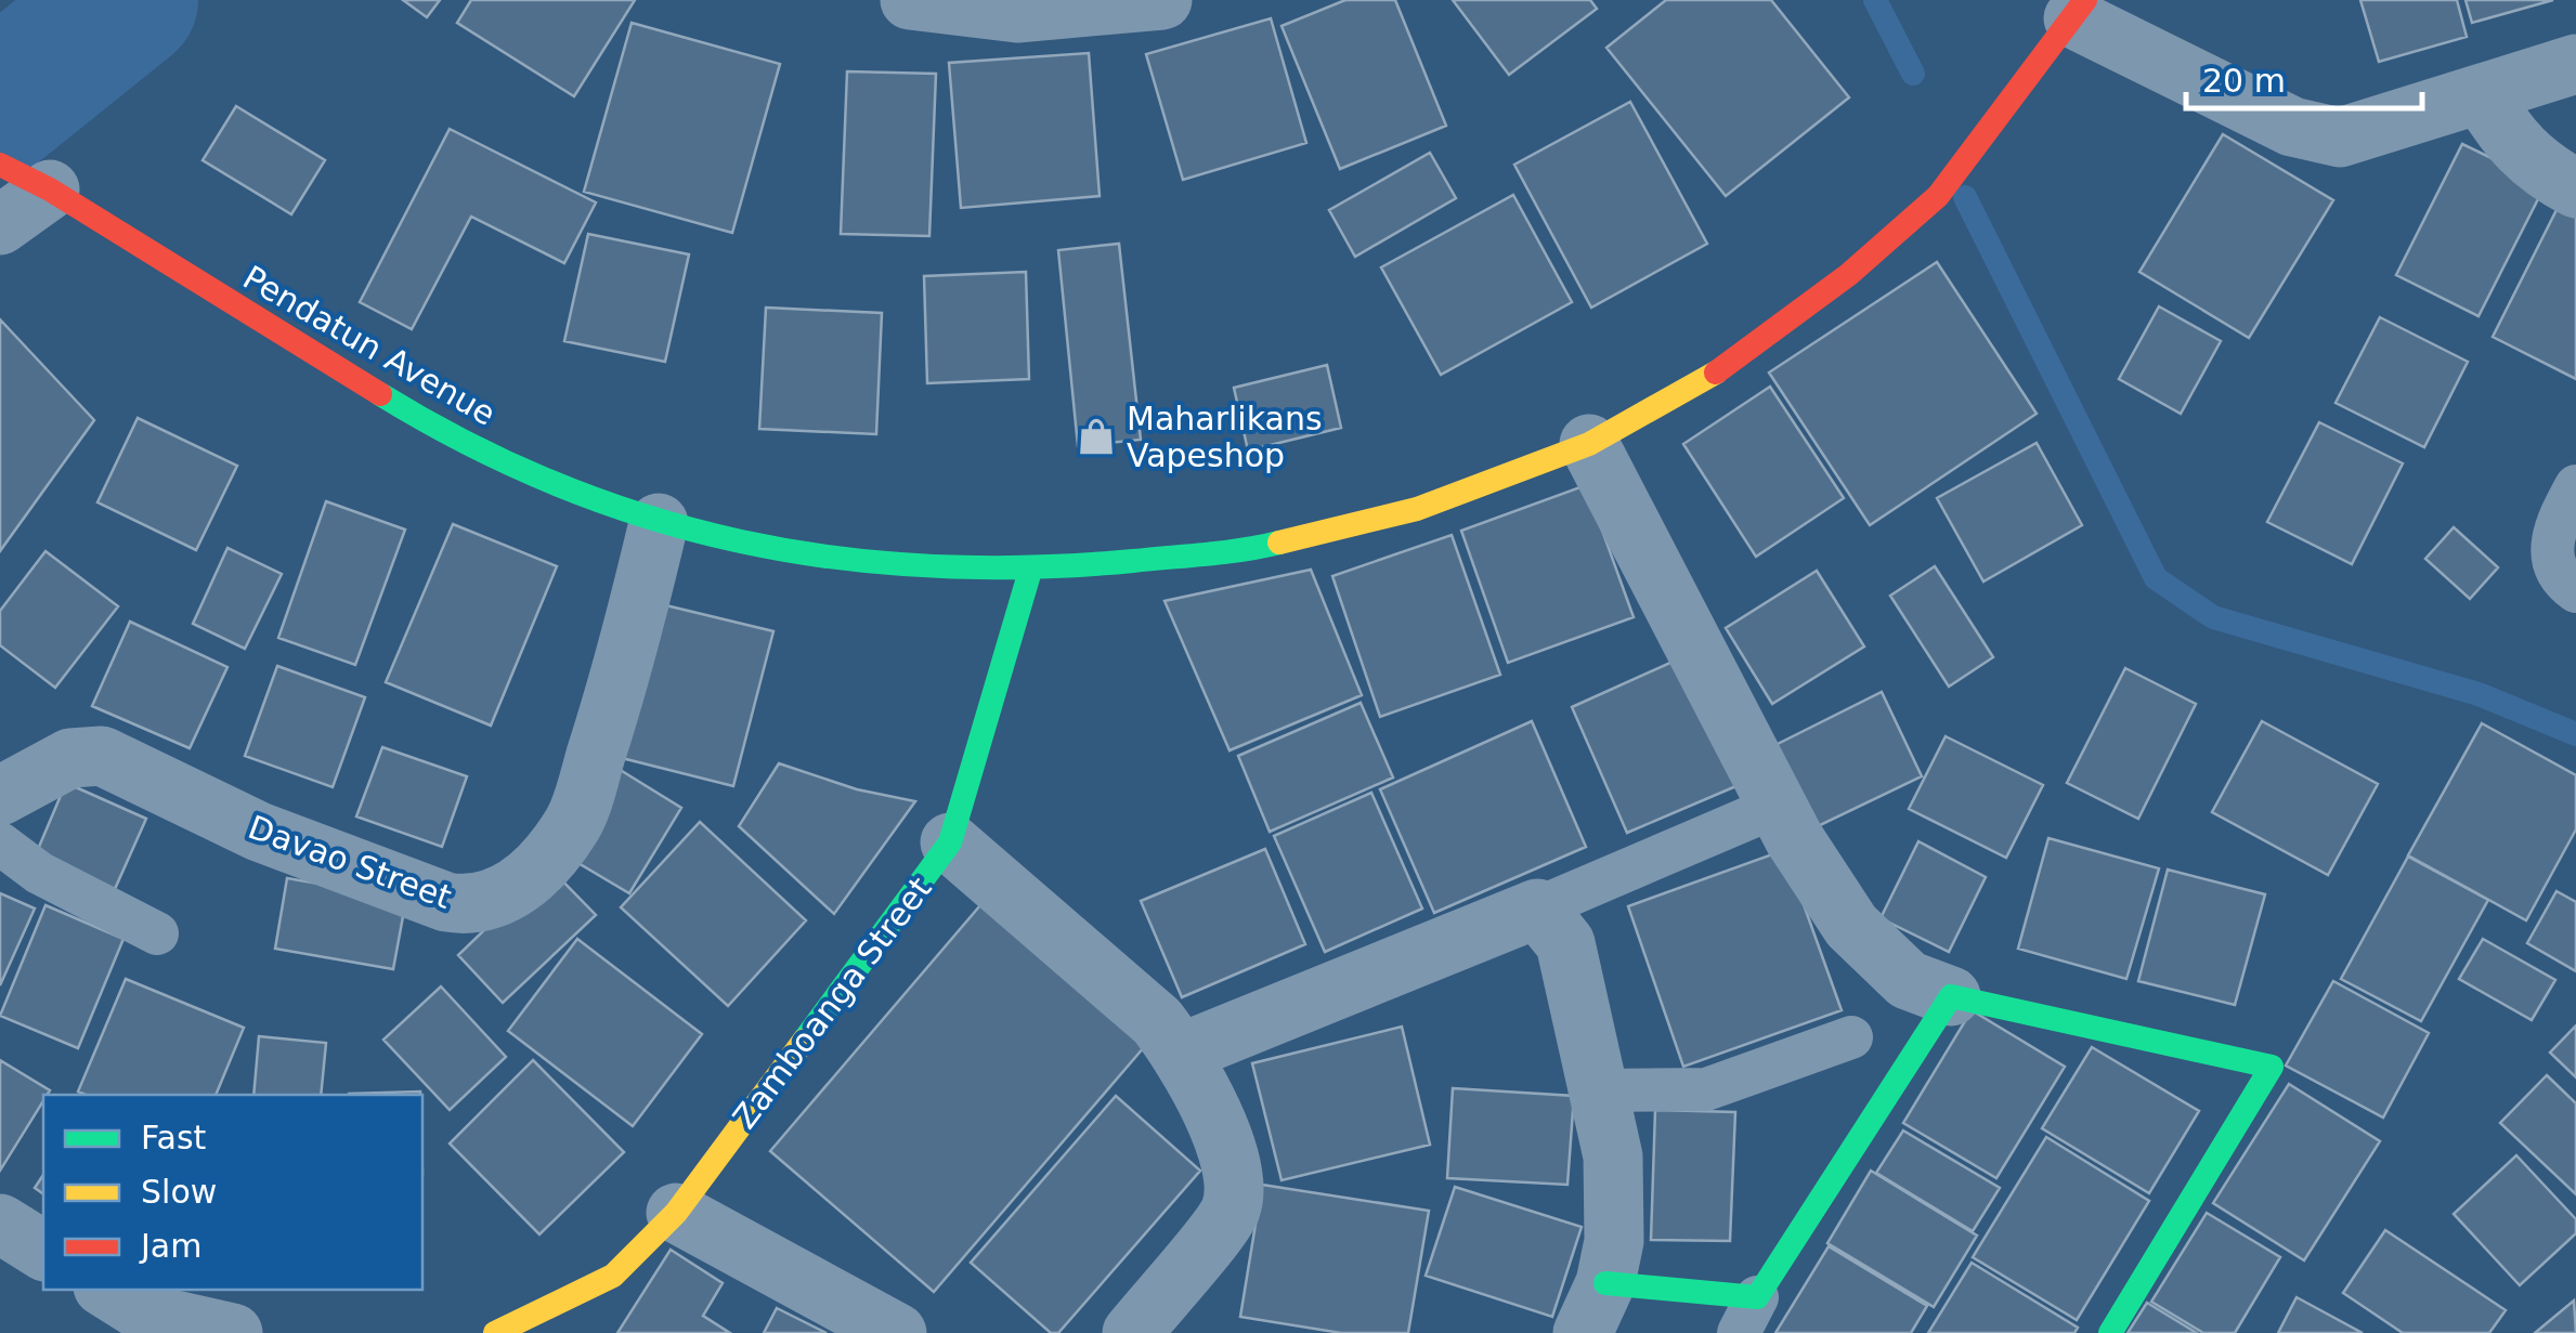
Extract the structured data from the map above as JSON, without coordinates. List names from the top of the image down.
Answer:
{
  "streets": {
    "street": ["Pendatun Avenue", "Davao Street", "Zamboanga Street"]
  },
  "crossings": [
    ["Pendatun Avenue", "Davao Street"],
    ["Pendatun Avenue", "Zamboanga Street"]
  ],
  "places": {
    "shop": ["Maharlikans Vapeshop"]
  },
  "legend": ["Fast", "Slow", "Jam"],
  "scale_bar": "20 m"
}
